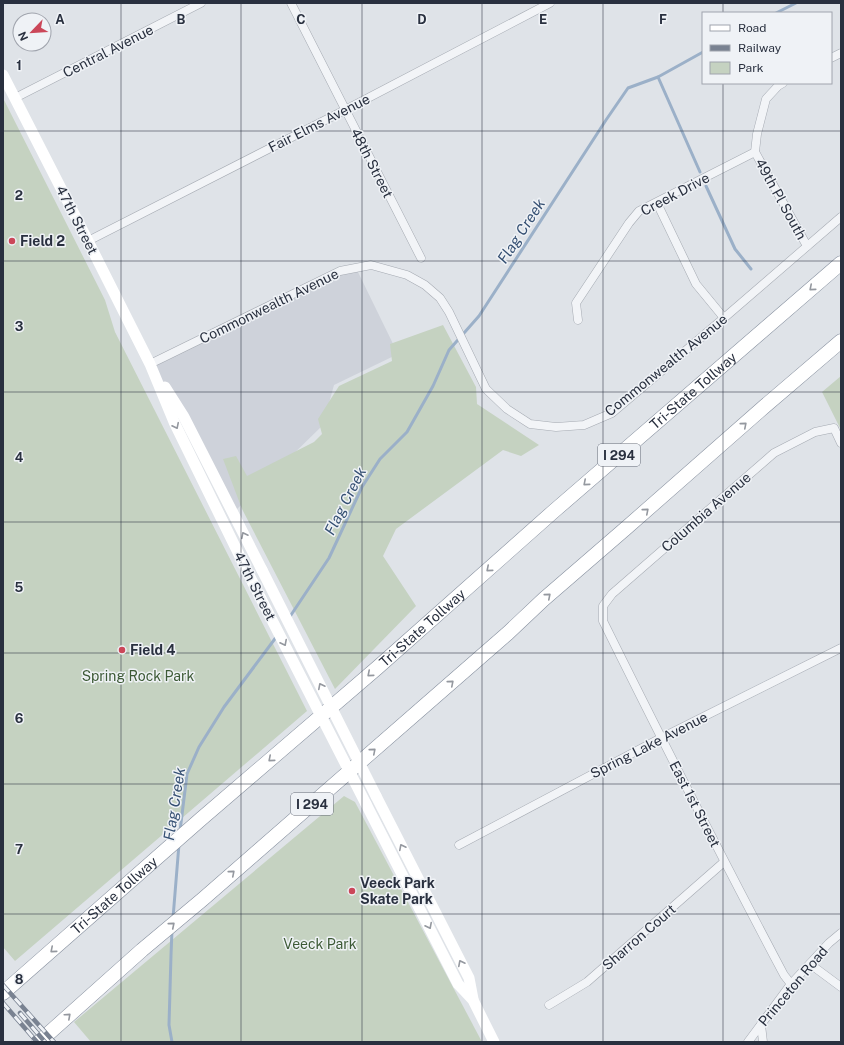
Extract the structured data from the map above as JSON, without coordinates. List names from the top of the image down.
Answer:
{
  "streets": {
    "highway": ["Tri-State Tollway", "I 294"],
    "main road": ["47th Street"],
    "street": [
      "Central Avenue",
      "Fair Elms Avenue",
      "48th Street",
      "Creek Drive",
      "49th Pl South",
      "Commonwealth Avenue",
      "Columbia Avenue",
      "Spring Lake Avenue",
      "East 1st Street",
      "Sharron Court",
      "Princeton Road"
    ]
  },
  "crossings": [
    ["Central Avenue", "47th Street"],
    ["Fair Elms Avenue", "48th Street"],
    ["Fair Elms Avenue", "47th Street"],
    ["Creek Drive", "49th Pl South"],
    ["49th Pl South", "Commonwealth Avenue"],
    ["47th Street", "Commonwealth Avenue"],
    ["Columbia Avenue", "East 1st Street"],
    ["Spring Lake Avenue", "East 1st Street"],
    ["East 1st Street", "Sharron Court"],
    ["East 1st Street", "Princeton Road"]
  ],
  "water": ["Flag Creek"],
  "parks": ["Spring Rock Park", "Veeck Park"],
  "places": ["Field 2", "Field 4", "Veeck Park Skate Park"],
  "legend": ["Road", "Railway", "Park"],
  "north": "bottom left",
  "grid": {
    "columns": [
      "A",
      "B",
      "C",
      "D",
      "E",
      "F"
    ],
    "rows": [
      "1",
      "2",
      "3",
      "4",
      "5",
      "6",
      "7",
      "8"
    ]
  }
}
